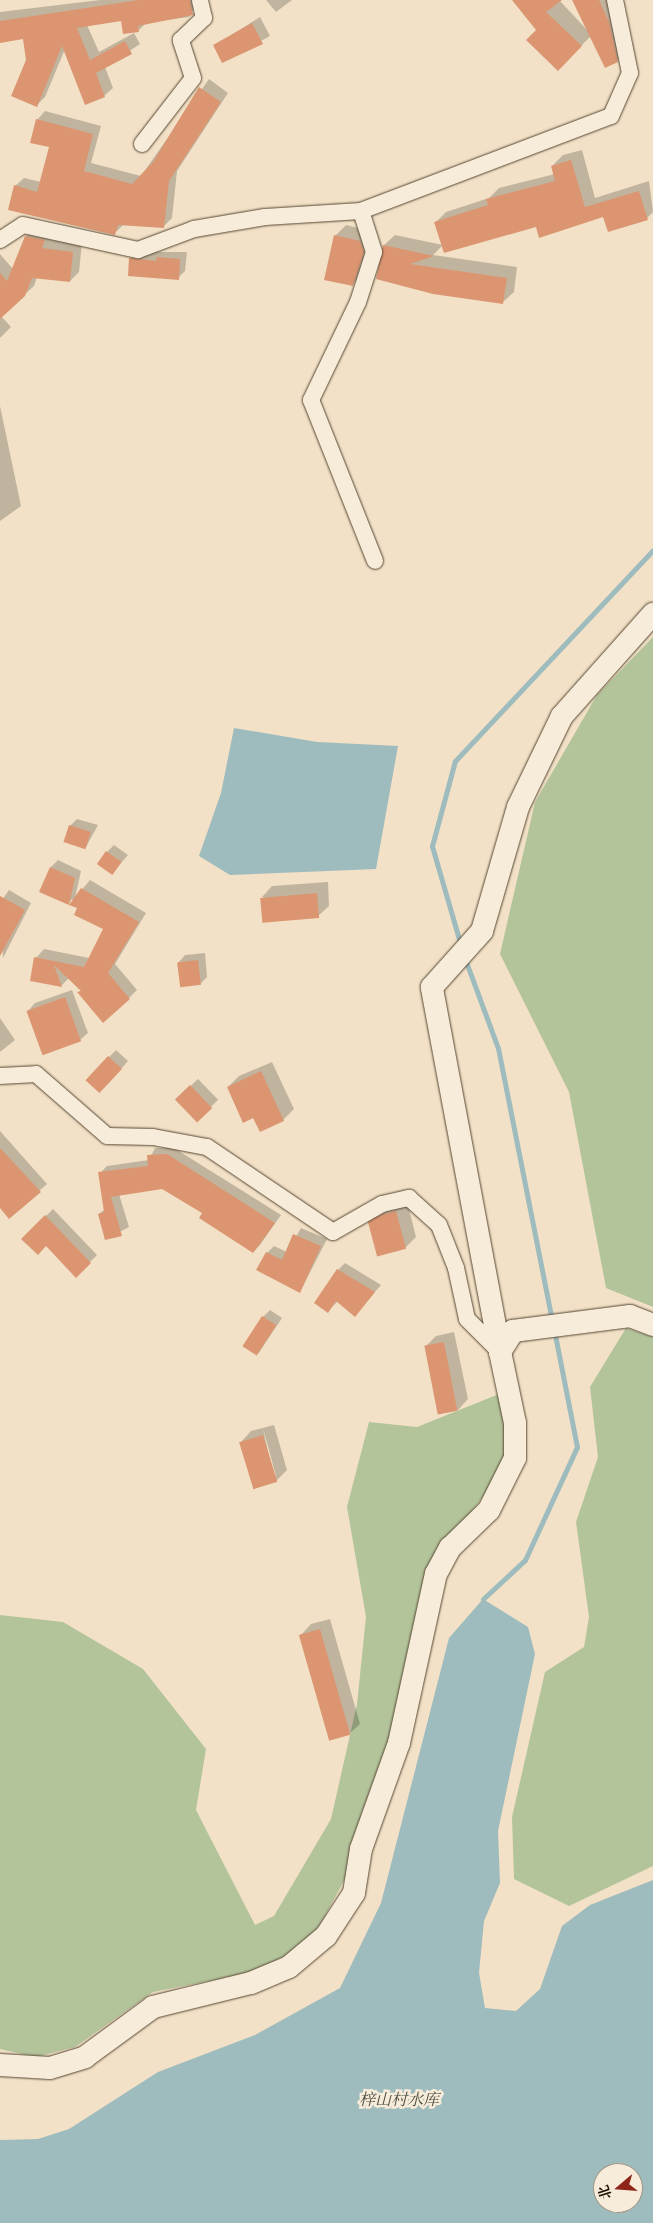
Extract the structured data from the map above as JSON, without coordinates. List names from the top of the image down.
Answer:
{
  "water": ["梓山村水库"],
  "north": "left"
}
